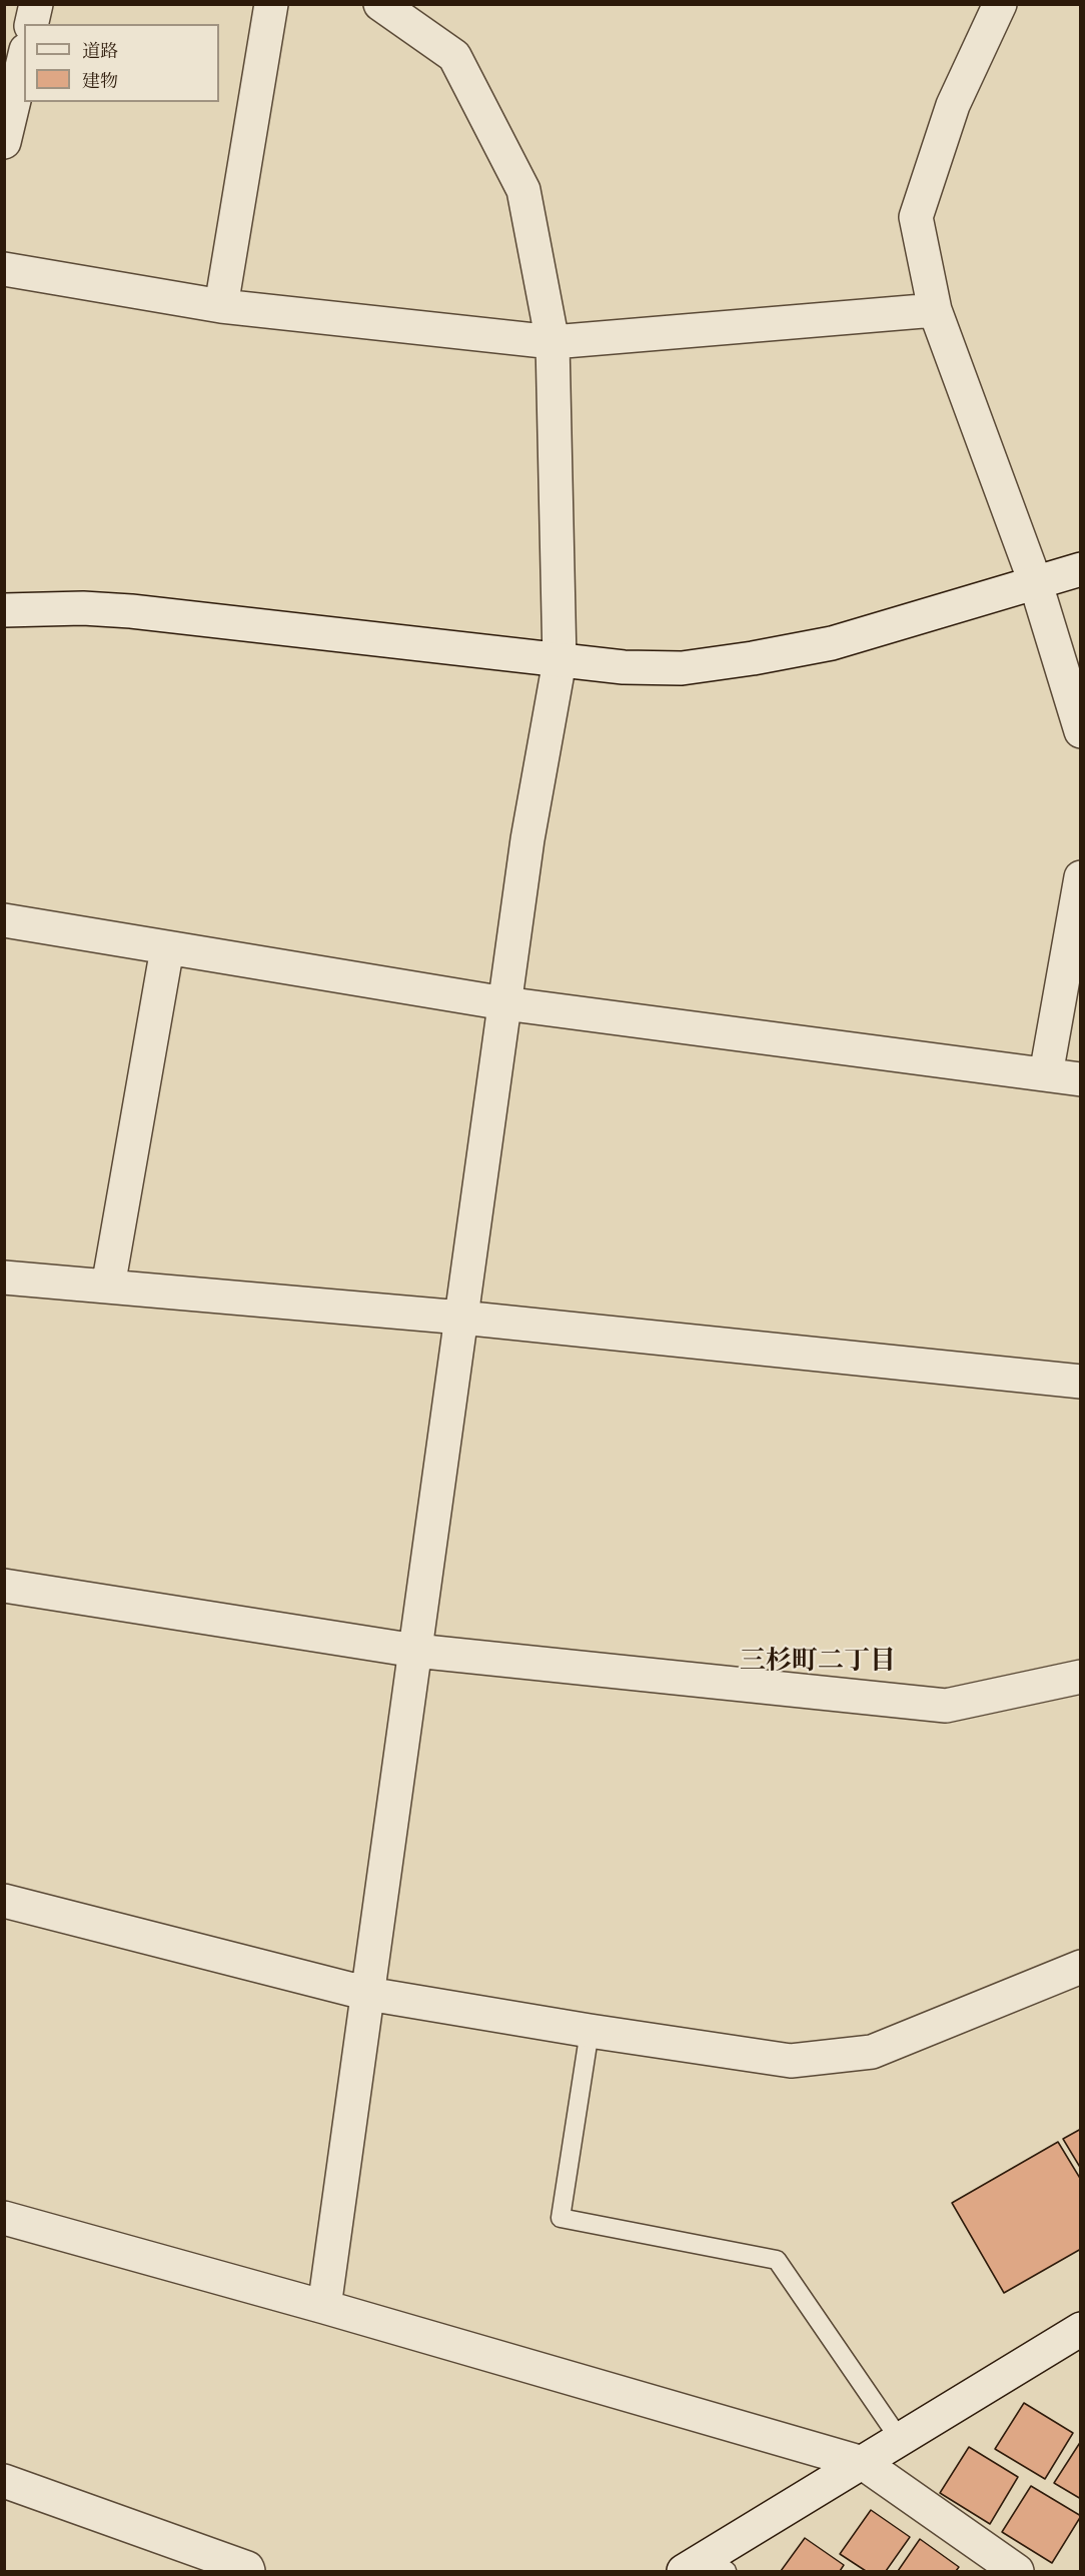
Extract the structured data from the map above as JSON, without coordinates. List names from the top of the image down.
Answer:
{
  "districts": ["三杉町二丁目"],
  "legend": ["道路", "建物"]
}
